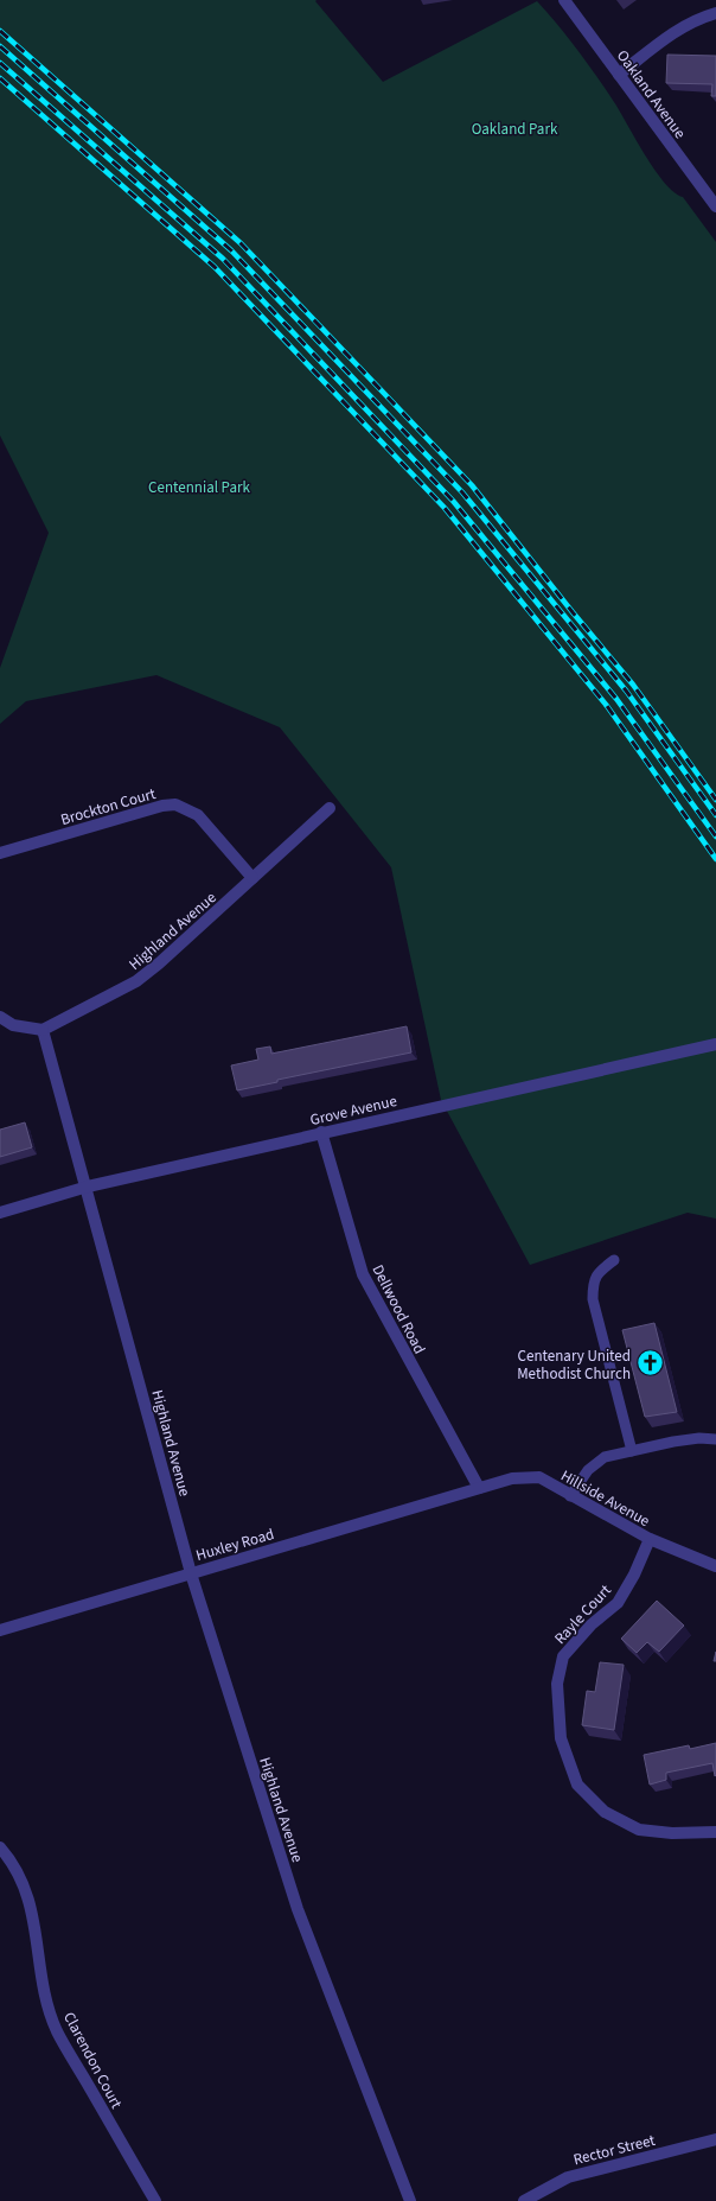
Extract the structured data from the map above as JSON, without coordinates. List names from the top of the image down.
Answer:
{
  "streets": {
    "street": [
      "Oakland Avenue",
      "Brockton Court",
      "Highland Avenue",
      "Grove Avenue",
      "Dellwood Road",
      "Hillside Avenue",
      "Huxley Road",
      "Rayle Court",
      "Clarendon Court",
      "Rector Street"
    ]
  },
  "crossings": [
    ["Brockton Court", "Highland Avenue"],
    ["Highland Avenue", "Grove Avenue"],
    ["Highland Avenue", "Huxley Road"],
    ["Grove Avenue", "Dellwood Road"],
    ["Dellwood Road", "Hillside Avenue"],
    ["Dellwood Road", "Huxley Road"],
    ["Hillside Avenue", "Huxley Road"],
    ["Hillside Avenue", "Rayle Court"]
  ],
  "parks": ["Oakland Park", "Centennial Park"],
  "places": {
    "church": ["Centenary United Methodist Church"]
  }
}
